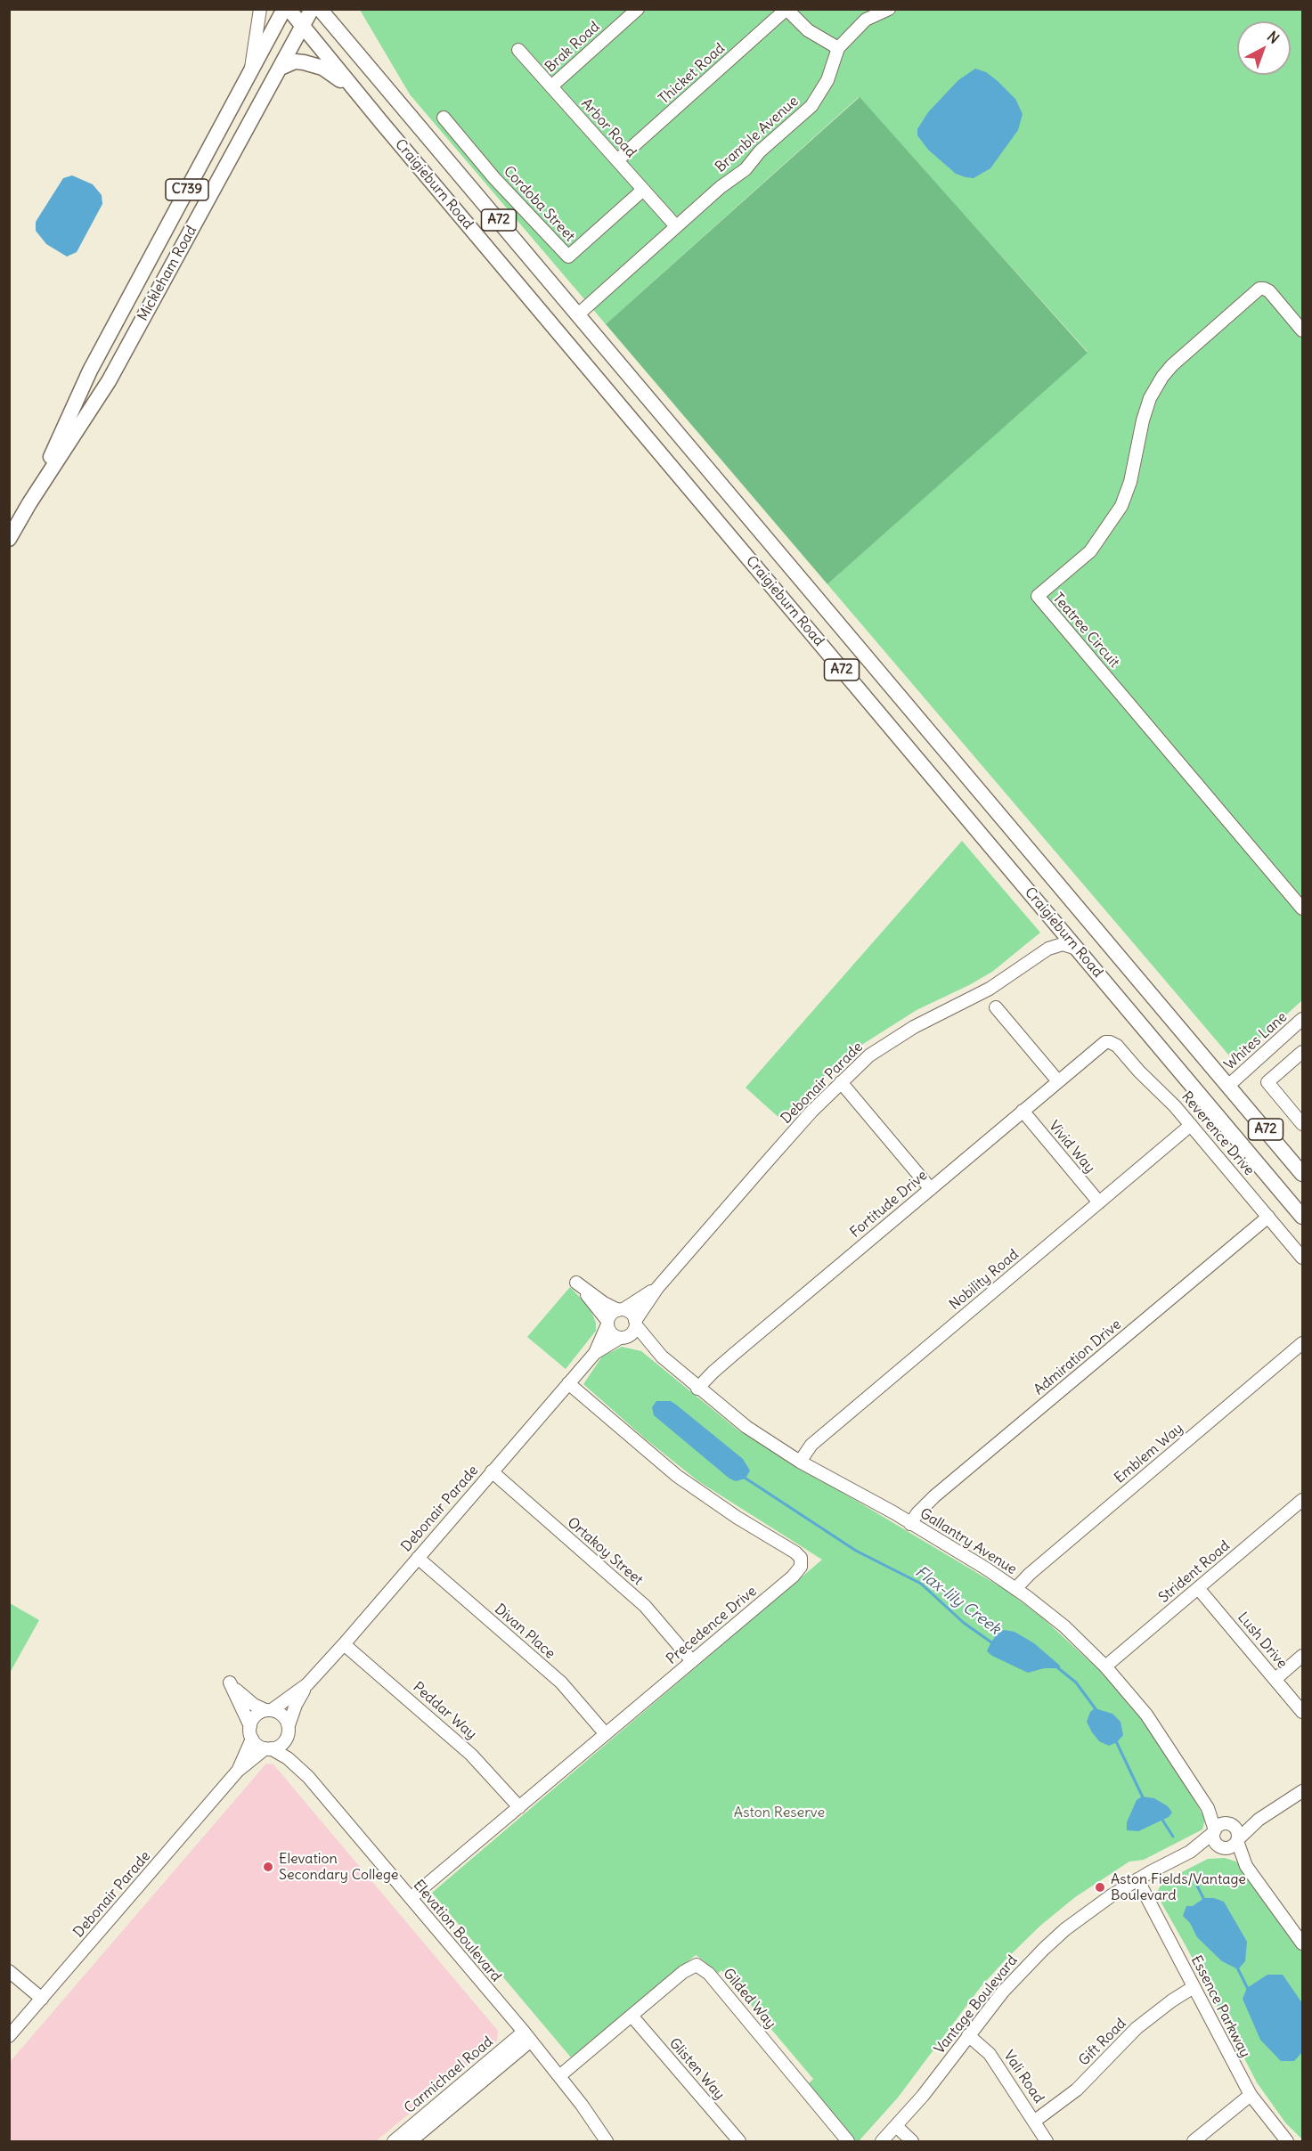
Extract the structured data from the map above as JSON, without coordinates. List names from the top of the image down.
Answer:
{
  "streets": {
    "main road": [
      "Craigieburn Road",
      "C739",
      "A72",
      "Mickleham Road"
    ],
    "street": [
      "Brak Road",
      "Thicket Road",
      "Arbor Road",
      "Bramble Avenue",
      "Cordoba Street",
      "Teatree Circuit",
      "Whites Lane",
      "Debonair Parade",
      "Reverence Drive",
      "Vivid Way",
      "Fortitude Drive",
      "Nobility Road",
      "Admiration Drive",
      "Emblem Way",
      "Gallantry Avenue",
      "Ortakoy Street",
      "Strident Road",
      "Precedence Drive",
      "Divan Place",
      "Lush Drive",
      "Peddar Way",
      "Elevation Boulevard",
      "Gilded Way",
      "Vantage Boulevard",
      "Essence Parkway",
      "Gift Road",
      "Glisten Way",
      "Carmichael Road",
      "Vali Road"
    ]
  },
  "crossings": [
    ["Brak Road", "Arbor Road"],
    ["Thicket Road", "Arbor Road"],
    ["Arbor Road", "Bramble Avenue"],
    ["Arbor Road", "Cordoba Street"],
    ["Bramble Avenue", "Craigieburn Road"],
    ["Craigieburn Road", "Mickleham Road"],
    ["Craigieburn Road", "Whites Lane"],
    ["Debonair Parade", "Gallantry Avenue"],
    ["Debonair Parade", "Ortakoy Street"],
    ["Debonair Parade", "Precedence Drive"],
    ["Debonair Parade", "Divan Place"],
    ["Debonair Parade", "Peddar Way"],
    ["Debonair Parade", "Elevation Boulevard"],
    ["Reverence Drive", "Fortitude Drive"],
    ["Reverence Drive", "Nobility Road"],
    ["Reverence Drive", "Admiration Drive"],
    ["Vivid Way", "Fortitude Drive"],
    ["Vivid Way", "Nobility Road"],
    ["Fortitude Drive", "Gallantry Avenue"],
    ["Nobility Road", "Gallantry Avenue"],
    ["Admiration Drive", "Gallantry Avenue"],
    ["Emblem Way", "Gallantry Avenue"],
    ["Gallantry Avenue", "Strident Road"],
    ["Gallantry Avenue", "Vantage Boulevard"],
    ["Ortakoy Street", "Precedence Drive"],
    ["Strident Road", "Lush Drive"],
    ["Precedence Drive", "Divan Place"],
    ["Precedence Drive", "Peddar Way"],
    ["Precedence Drive", "Elevation Boulevard"],
    ["Elevation Boulevard", "Gilded Way"],
    ["Elevation Boulevard", "Carmichael Road"],
    ["Gilded Way", "Glisten Way"],
    ["Vantage Boulevard", "Essence Parkway"],
    ["Vantage Boulevard", "Vali Road"],
    ["Essence Parkway", "Gift Road"],
    ["Gift Road", "Vali Road"]
  ],
  "water": ["Flax-lily Creek"],
  "parks": ["Aston Reserve"],
  "places": ["Elevation Secondary College", "Aston Fields/Vantage Boulevard"],
  "north": "top right"
}
